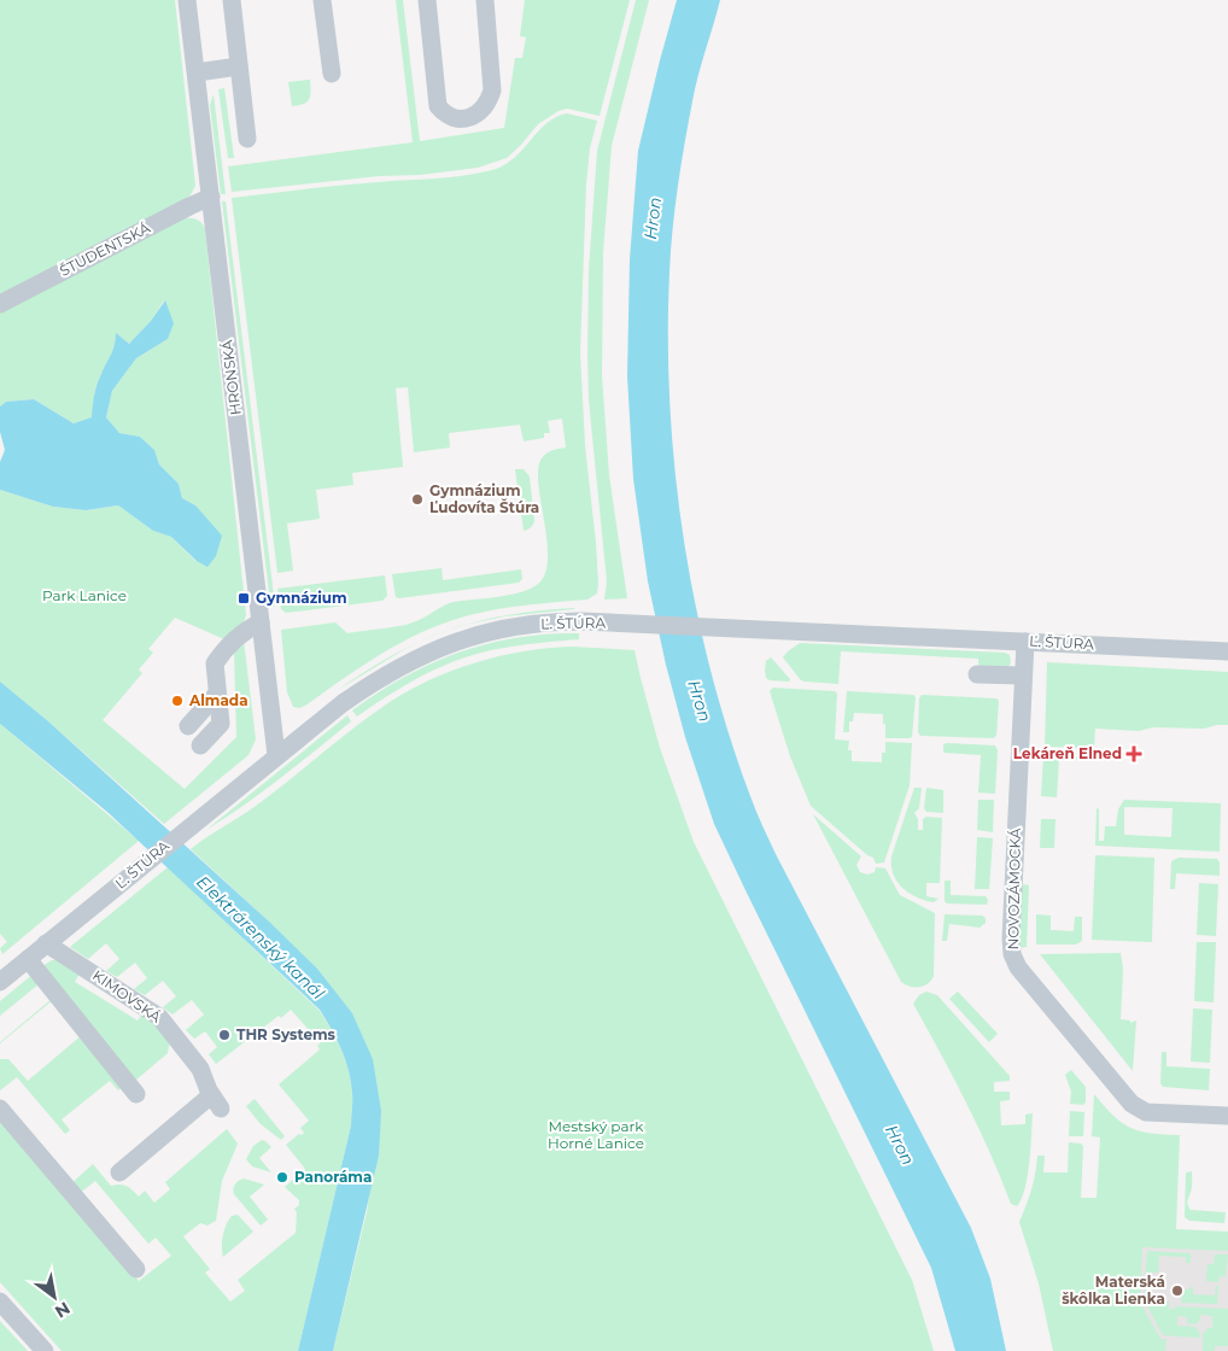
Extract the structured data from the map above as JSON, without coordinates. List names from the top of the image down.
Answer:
{
  "streets": {
    "street": [
      "ŠTUDENTSKÁ",
      "HRONSKÁ",
      "Ľ. ŠTÚRA",
      "NOVOZÁMOCKÁ",
      "KIMOVSKÁ"
    ]
  },
  "crossings": [
    ["ŠTUDENTSKÁ", "HRONSKÁ"],
    ["HRONSKÁ", "Ľ. ŠTÚRA"],
    ["Ľ. ŠTÚRA", "NOVOZÁMOCKÁ"],
    ["Ľ. ŠTÚRA", "KIMOVSKÁ"]
  ],
  "water": ["Hron", "Elektrárenský kanál"],
  "parks": ["Park Lanice", "Mestský park Horné Lanice"],
  "places": {
    "other": [
      "Gymnázium Ľudovíta Štúra",
      "Almada",
      "THR Systems",
      "Panoráma",
      "Materská škôlka Lienka"
    ],
    "transit": ["Gymnázium"],
    "health": ["Lekáreň Elned"]
  },
  "north": "bottom right"
}
